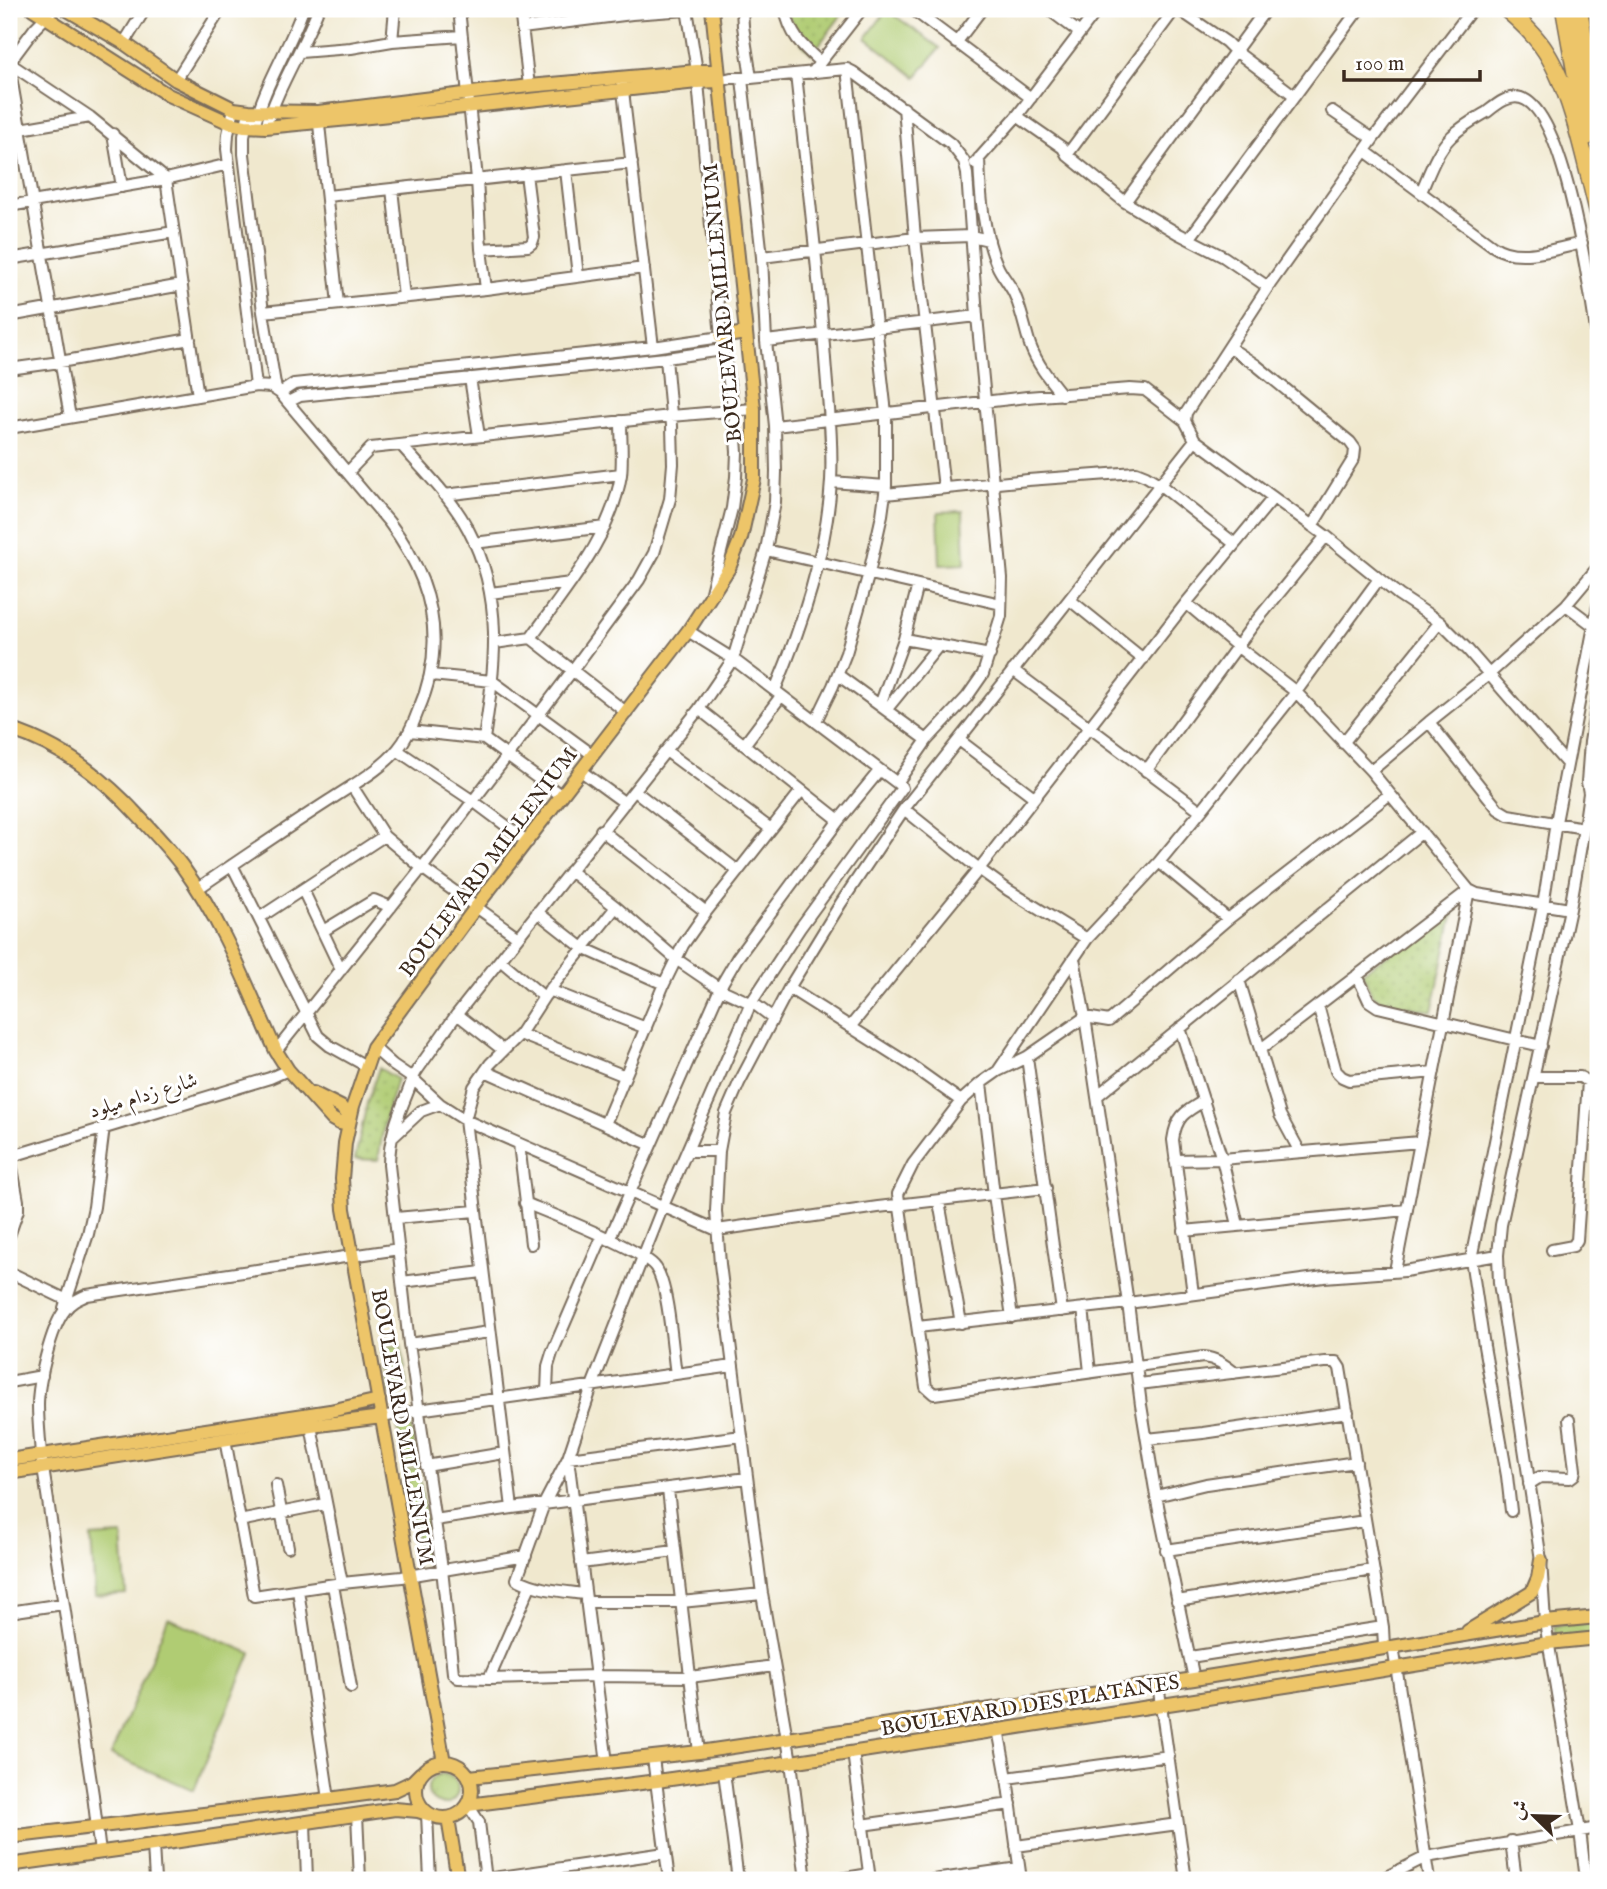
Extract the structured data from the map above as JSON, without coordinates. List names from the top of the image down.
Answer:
{
  "streets": {
    "main road": ["BOULEVARD MILLENIUM", "BOULEVARD DES PLATANES"],
    "street": ["شارع زدام ميلود"]
  },
  "crossings": [
    ["BOULEVARD MILLENIUM", "BOULEVARD DES PLATANES"]
  ],
  "scale_bar": "100 m",
  "north": "top left"
}
